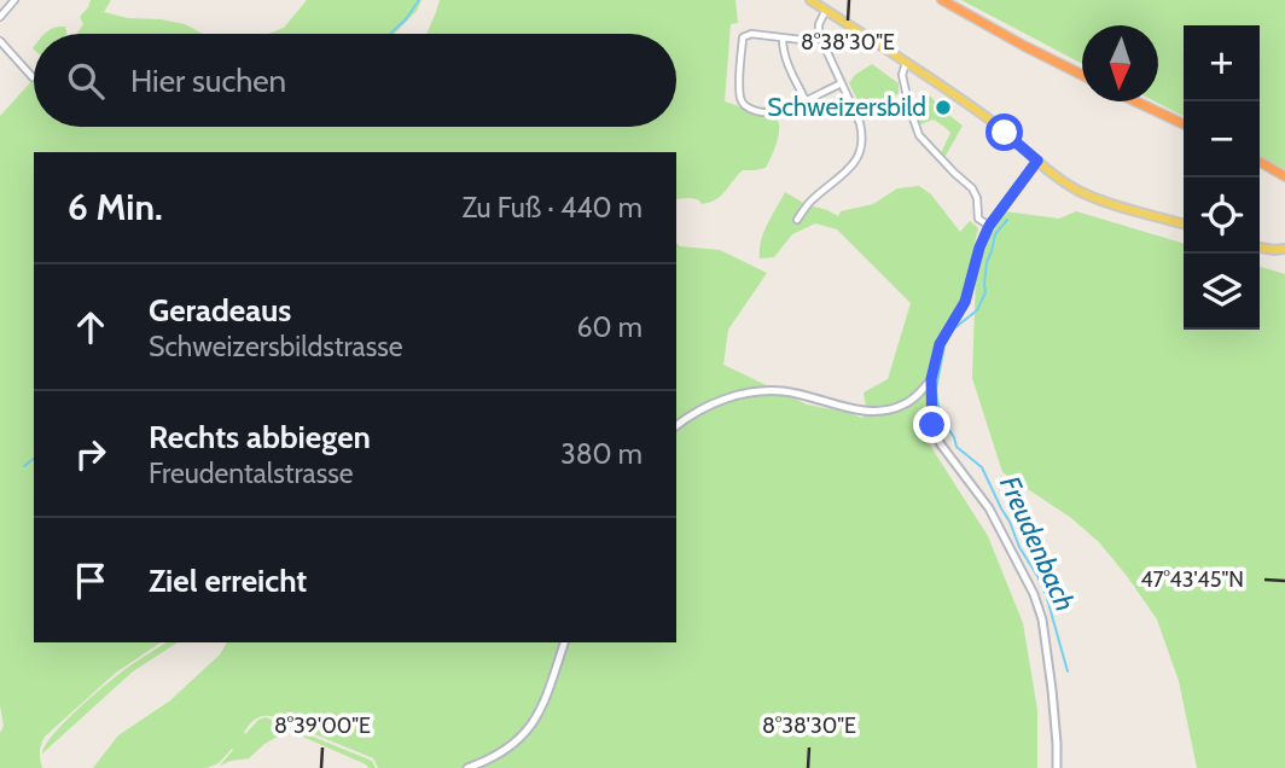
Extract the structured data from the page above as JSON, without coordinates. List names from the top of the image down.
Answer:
{
  "water": ["Freudenbach"],
  "places": ["Schweizersbild"],
  "north": "bottom",
  "page": {
    "map_buttons": ["+", "−"],
    "search": "Hier suchen",
    "heading": ["6 Min.", "Zu Fuß · 440 m"],
    "list": [
      ["Geradeaus", "Schweizersbildstrasse", "60 m"],
      ["Rechts abbiegen", "Freudentalstrasse", "380 m"],
      "Ziel erreicht"
    ]
  },
  "coordinates": ["8°38'30\"E", "47°43'45\"N", "8°39'00\"E"]
}
